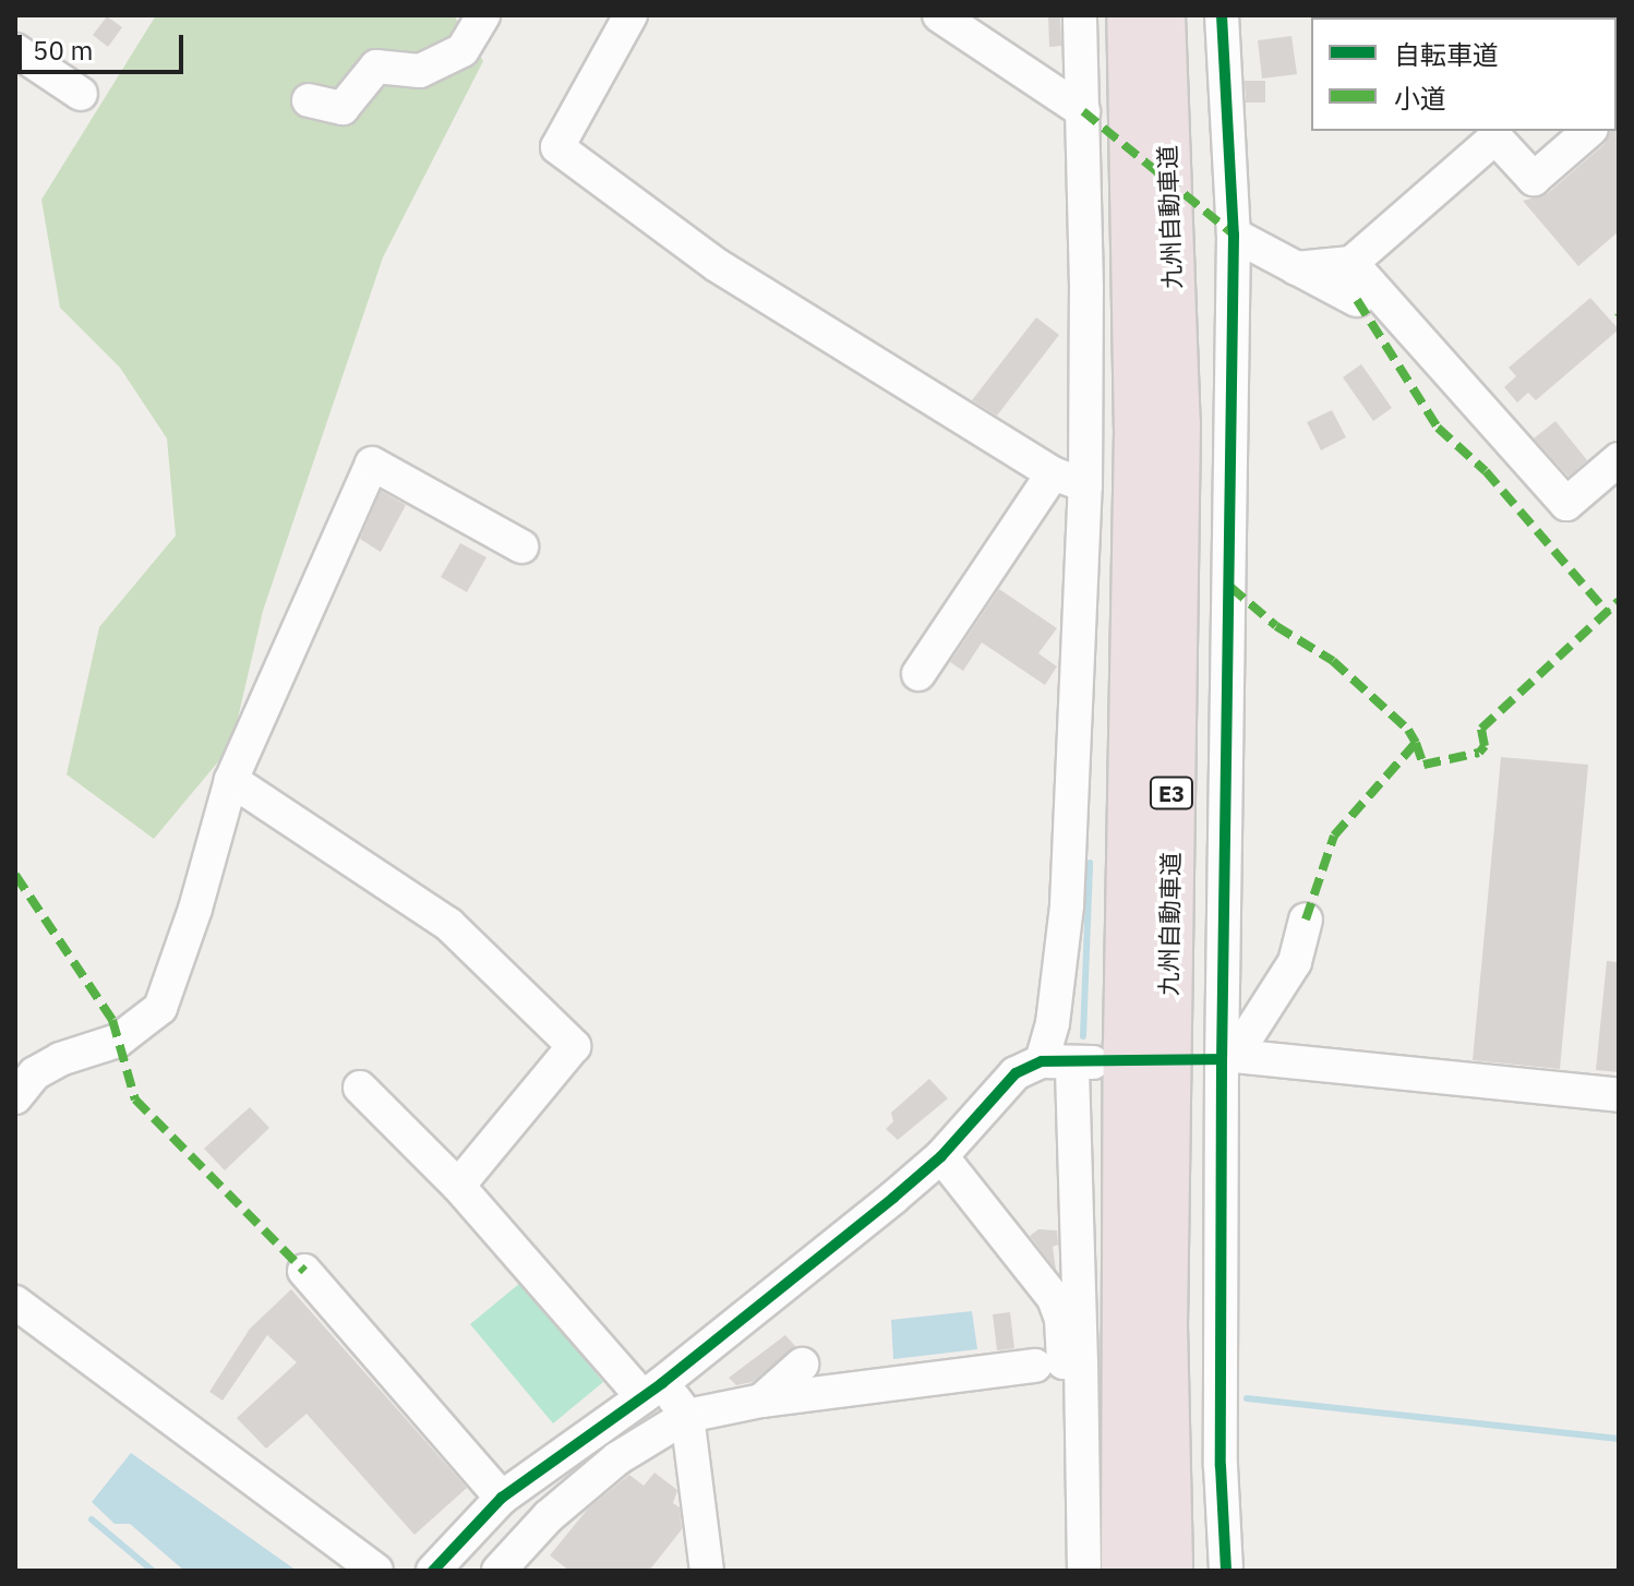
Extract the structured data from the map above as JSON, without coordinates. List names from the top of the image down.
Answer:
{
  "streets": {
    "highway": ["九州自動車道", "E3"]
  },
  "legend": ["自転車道", "小道"],
  "scale_bar": "50 m"
}
